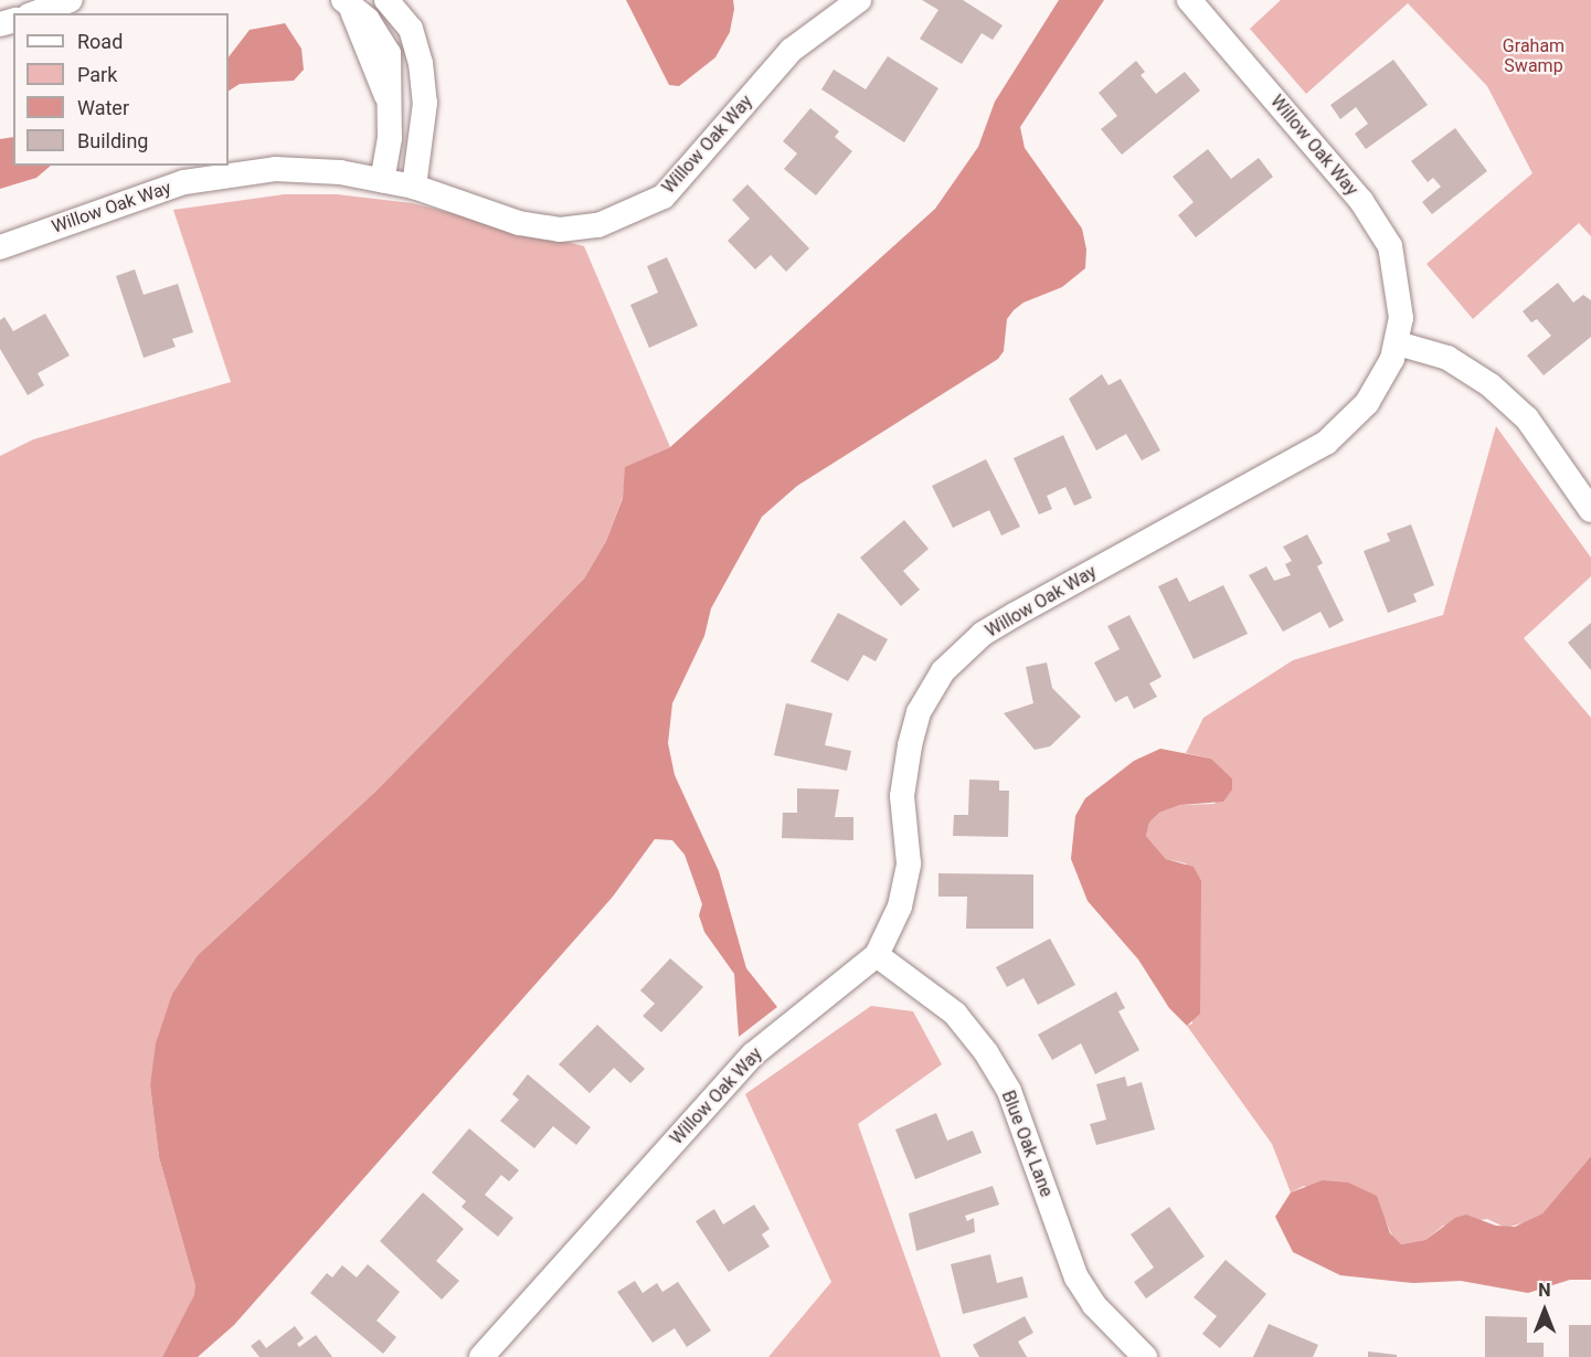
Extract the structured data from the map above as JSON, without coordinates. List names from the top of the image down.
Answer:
{
  "streets": {
    "street": ["Willow Oak Way", "Blue Oak Lane"]
  },
  "crossings": [
    ["Willow Oak Way", "Blue Oak Lane"]
  ],
  "parks": ["Graham Swamp"],
  "legend": [
    "Road",
    "Park",
    "Water",
    "Building"
  ],
  "north": "top"
}
